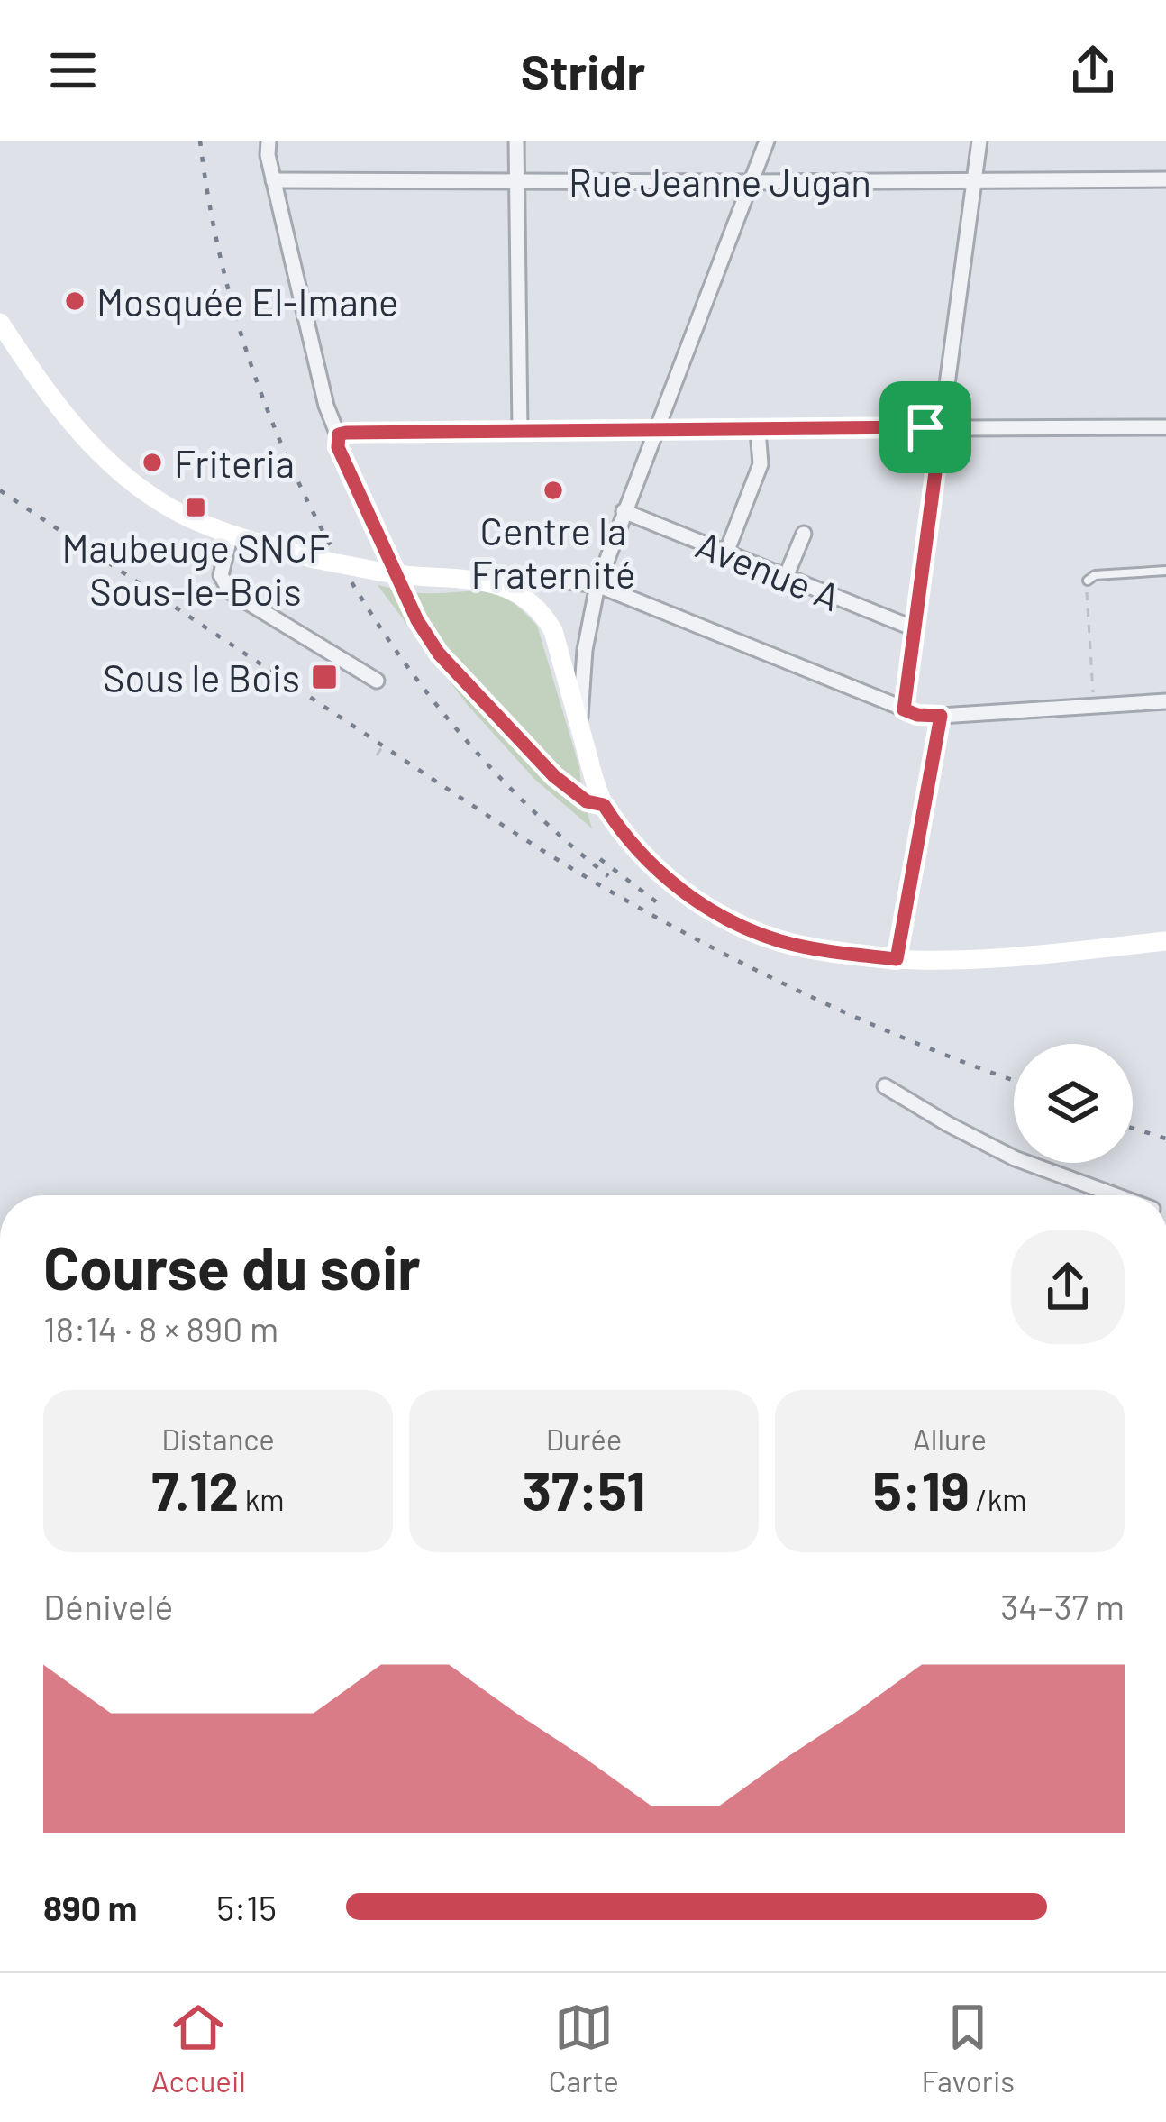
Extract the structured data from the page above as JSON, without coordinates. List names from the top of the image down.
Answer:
{
  "streets": {
    "street": ["Rue Jeanne Jugan", "Avenue A"]
  },
  "places": {
    "other": ["Mosquée El-Imane", "Friteria", "Centre la Fraternité"],
    "transit": ["Maubeuge SNCF Sous-le-Bois", "Sous le Bois"]
  },
  "page": {
    "header": "Stridr",
    "heading": ["Course du soir", "18:14 · 8 × 890 m"],
    "stats": [
      ["Distance", "7.12 km"],
      ["Durée", "37:51"],
      ["Allure", "5:19 /km"]
    ],
    "chart": ["Dénivelé", "34–37 m"],
    "list": [
      {
        "name": "890 m",
        "note": "5:15"
      }
    ],
    "tabs": ["Accueil", "Carte", "Favoris"]
  }
}
